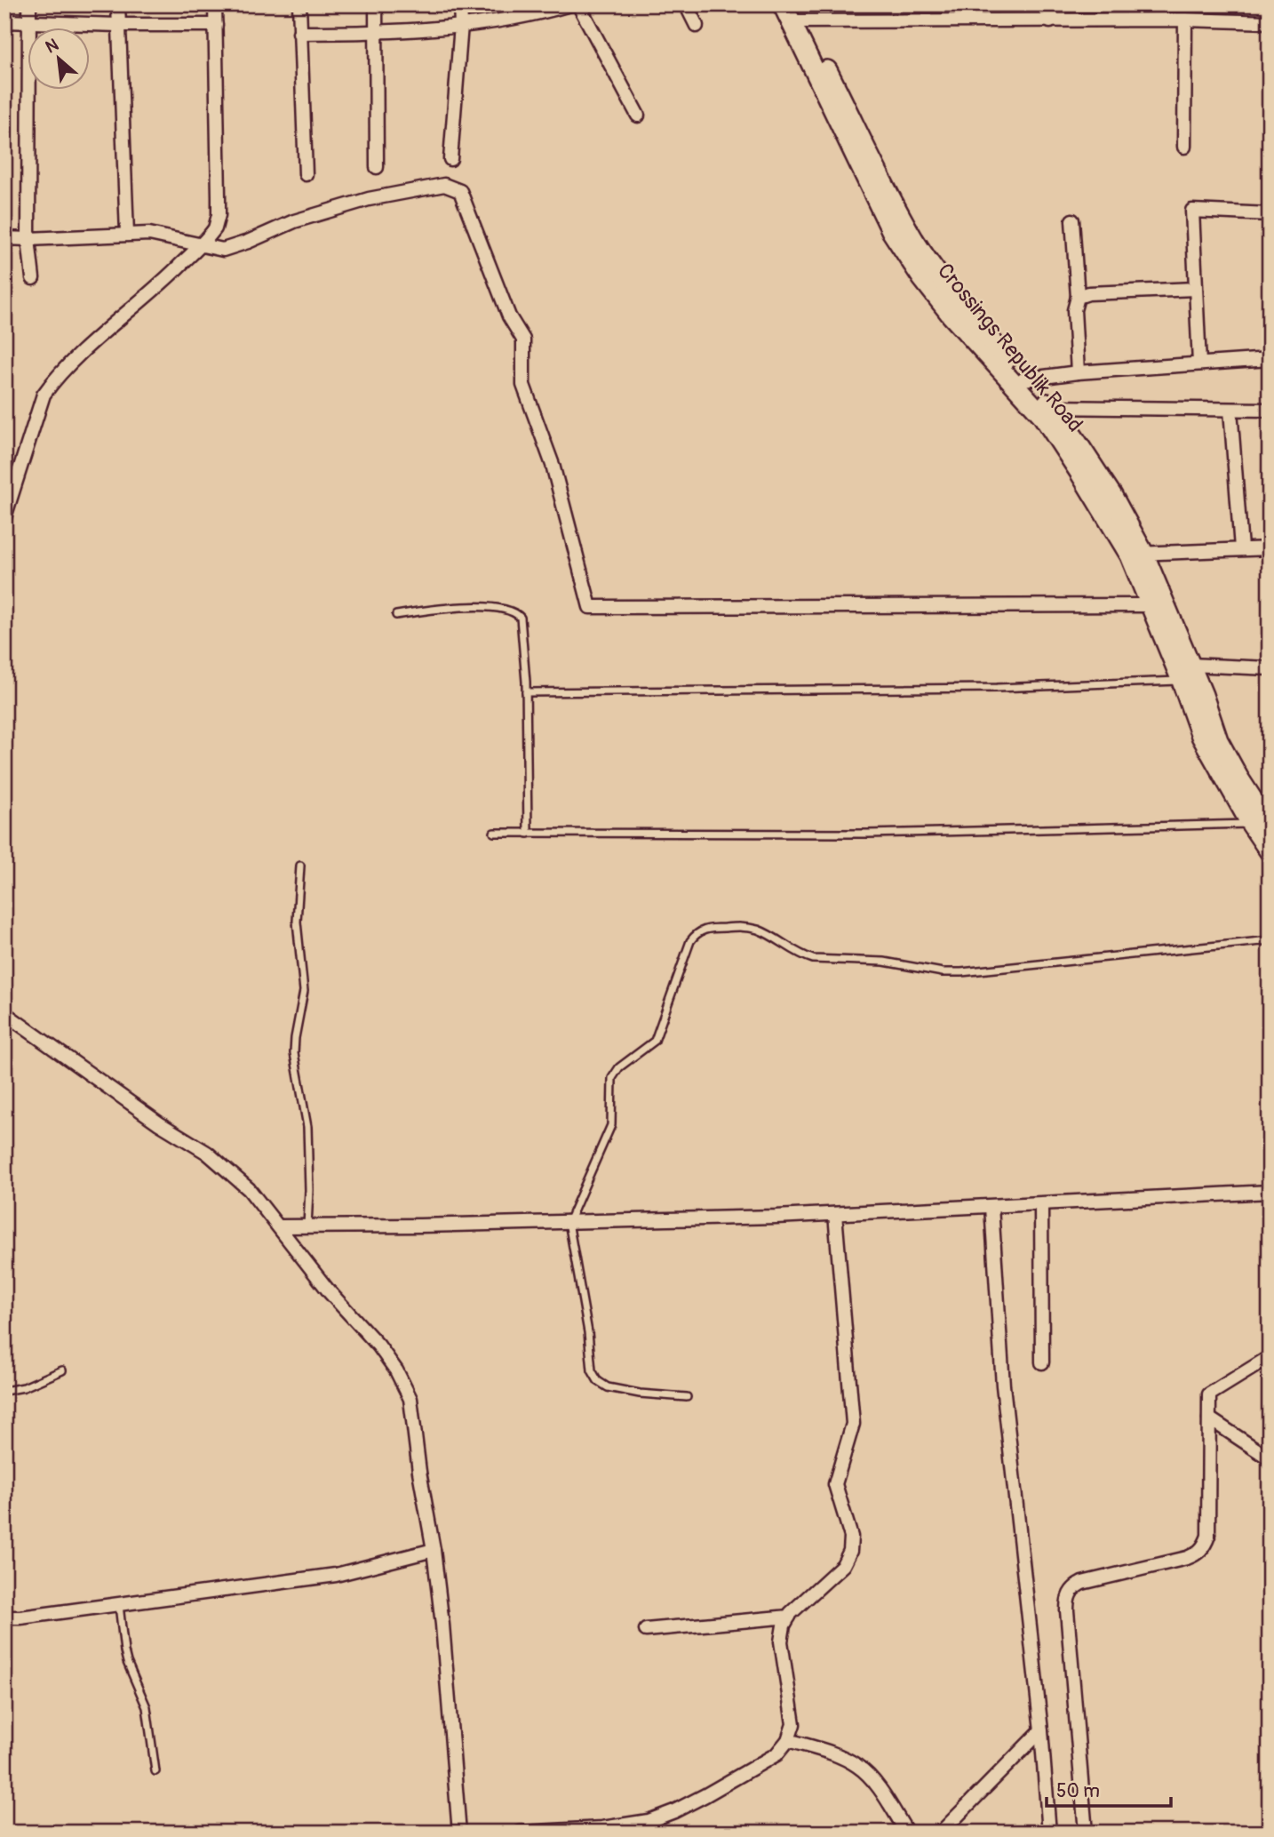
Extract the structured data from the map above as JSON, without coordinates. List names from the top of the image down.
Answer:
{
  "streets": {
    "street": ["Crossings Republik Road"]
  },
  "scale_bar": "50 m",
  "north": "top left"
}
